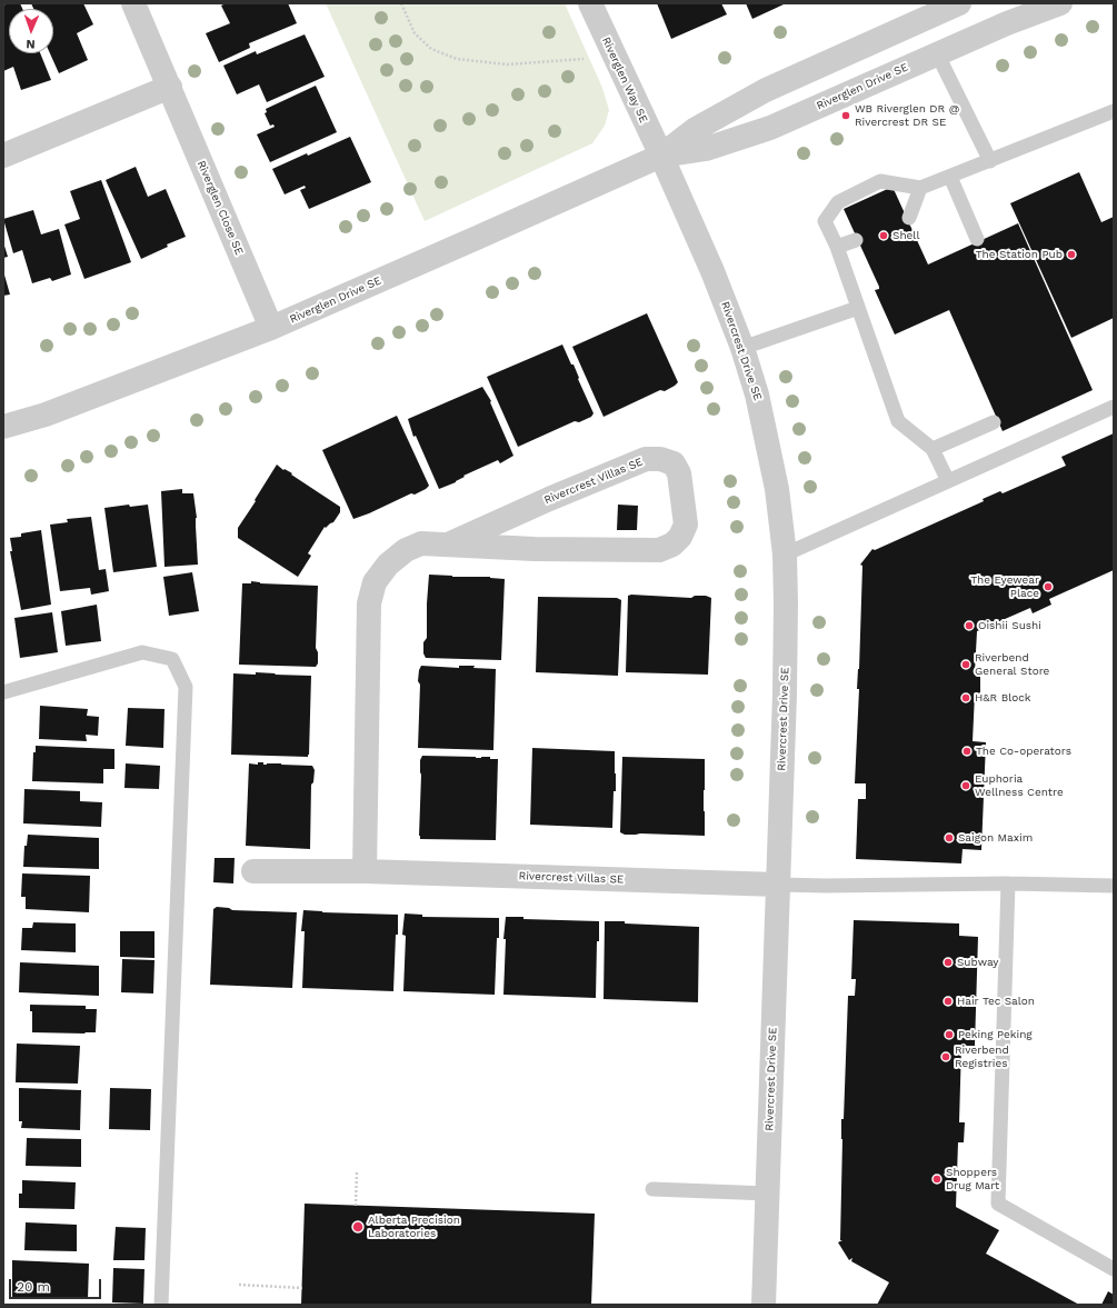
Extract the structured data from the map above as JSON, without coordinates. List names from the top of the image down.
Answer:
{
  "streets": {
    "street": [
      "Riverglen Way SE",
      "Riverglen Drive SE",
      "Riverglen Close SE",
      "Rivercrest Drive SE",
      "Rivercrest Villas SE"
    ]
  },
  "crossings": [
    ["Riverglen Way SE", "Riverglen Drive SE"],
    ["Riverglen Way SE", "Rivercrest Drive SE"],
    ["Riverglen Drive SE", "Riverglen Close SE"],
    ["Riverglen Drive SE", "Rivercrest Drive SE"],
    ["Rivercrest Drive SE", "Rivercrest Villas SE"]
  ],
  "places": [
    "WB Riverglen DR @ Rivercrest DR SE",
    "Shell",
    "The Station Pub",
    "The Eyewear Place",
    "Oishii Sushi",
    "Riverbend General Store",
    "H&R Block",
    "The Co-operators",
    "Euphoria Wellness Centre",
    "Saigon Maxim",
    "Subway",
    "Hair Tec Salon",
    "Peking Peking",
    "Riverbend Registries",
    "Shoppers Drug Mart",
    "Alberta Precision Laboratories"
  ],
  "scale_bar": "20 m",
  "north": "bottom"
}
